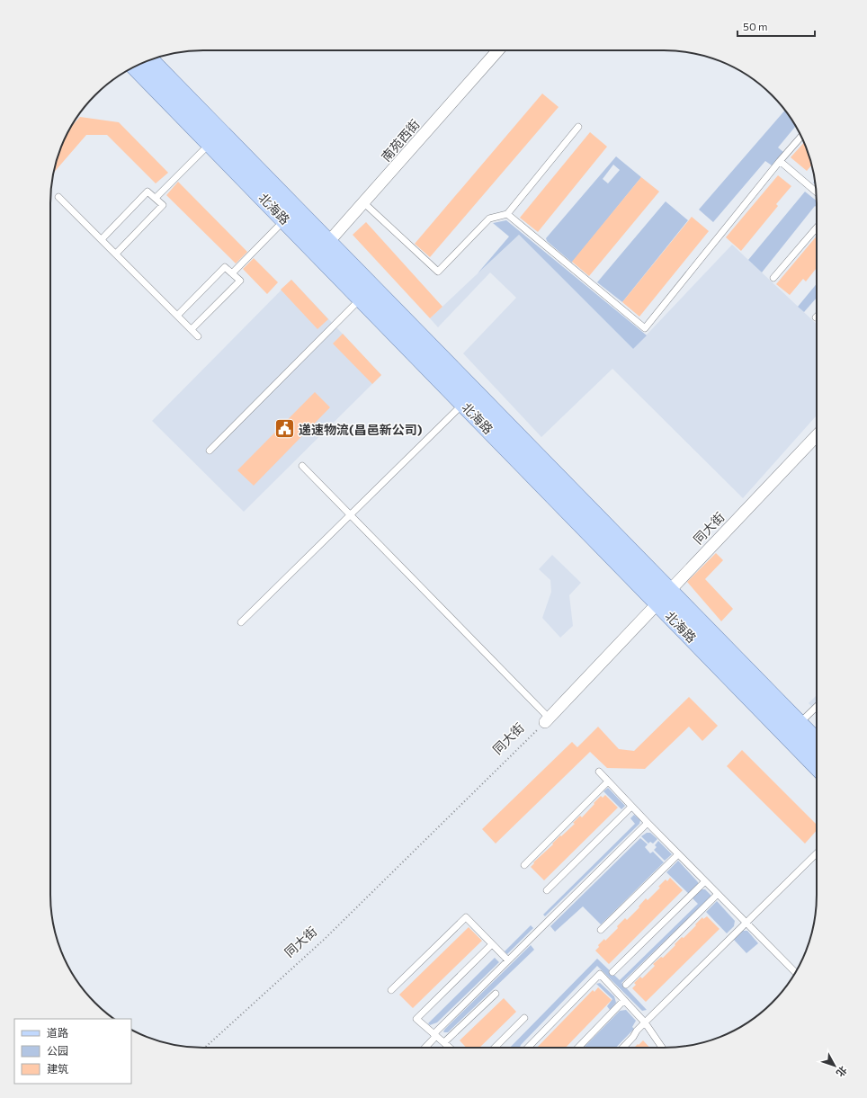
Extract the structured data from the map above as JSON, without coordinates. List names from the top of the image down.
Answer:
{
  "streets": {
    "main road": ["北海路"],
    "street": ["南苑西街", "同大街"]
  },
  "crossings": [
    ["南苑西街", "北海路"],
    ["北海路", "同大街"]
  ],
  "places": {
    "public building": ["递速物流(昌邑新公司)"]
  },
  "legend": ["道路", "公园", "建筑"],
  "scale_bar": "50 m",
  "north": "bottom right"
}
